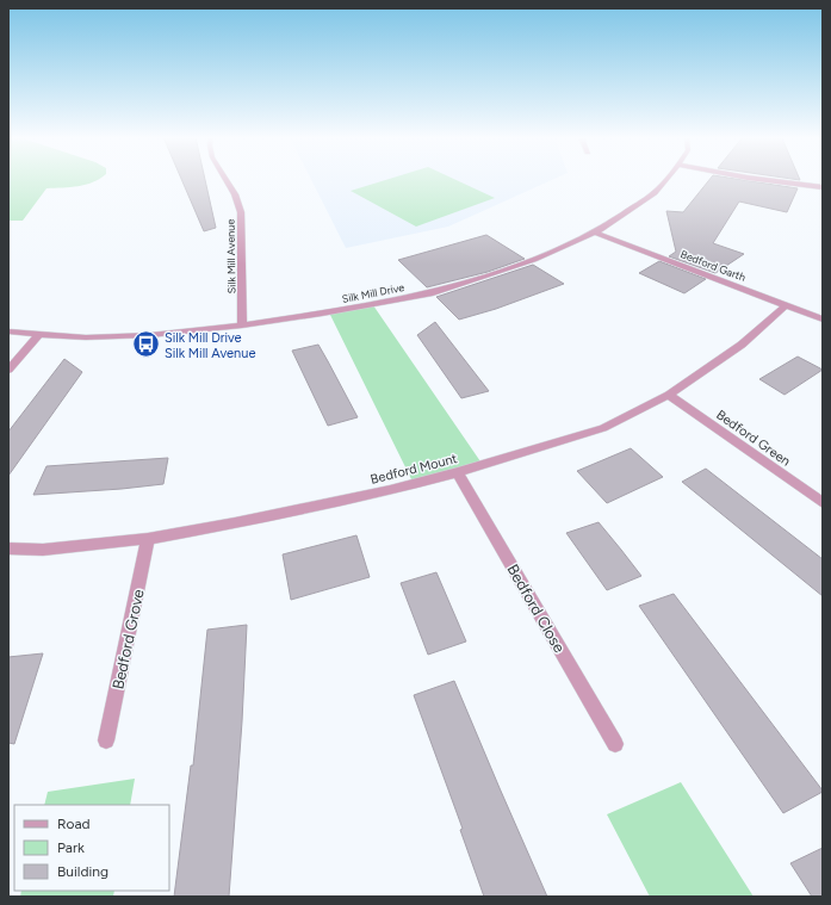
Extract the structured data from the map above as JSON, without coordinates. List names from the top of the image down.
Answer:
{
  "streets": {
    "street": [
      "Silk Mill Avenue",
      "Bedford Garth",
      "Silk Mill Drive",
      "Bedford Green",
      "Bedford Mount",
      "Bedford Close",
      "Bedford Grove"
    ]
  },
  "crossings": [
    ["Silk Mill Avenue", "Silk Mill Drive"],
    ["Bedford Garth", "Silk Mill Drive"],
    ["Bedford Garth", "Bedford Mount"],
    ["Bedford Green", "Bedford Mount"],
    ["Bedford Mount", "Bedford Close"],
    ["Bedford Mount", "Bedford Grove"]
  ],
  "places": {
    "bus stop": ["Silk Mill Drive Silk Mill Avenue"]
  },
  "legend": ["Road", "Park", "Building"]
}
